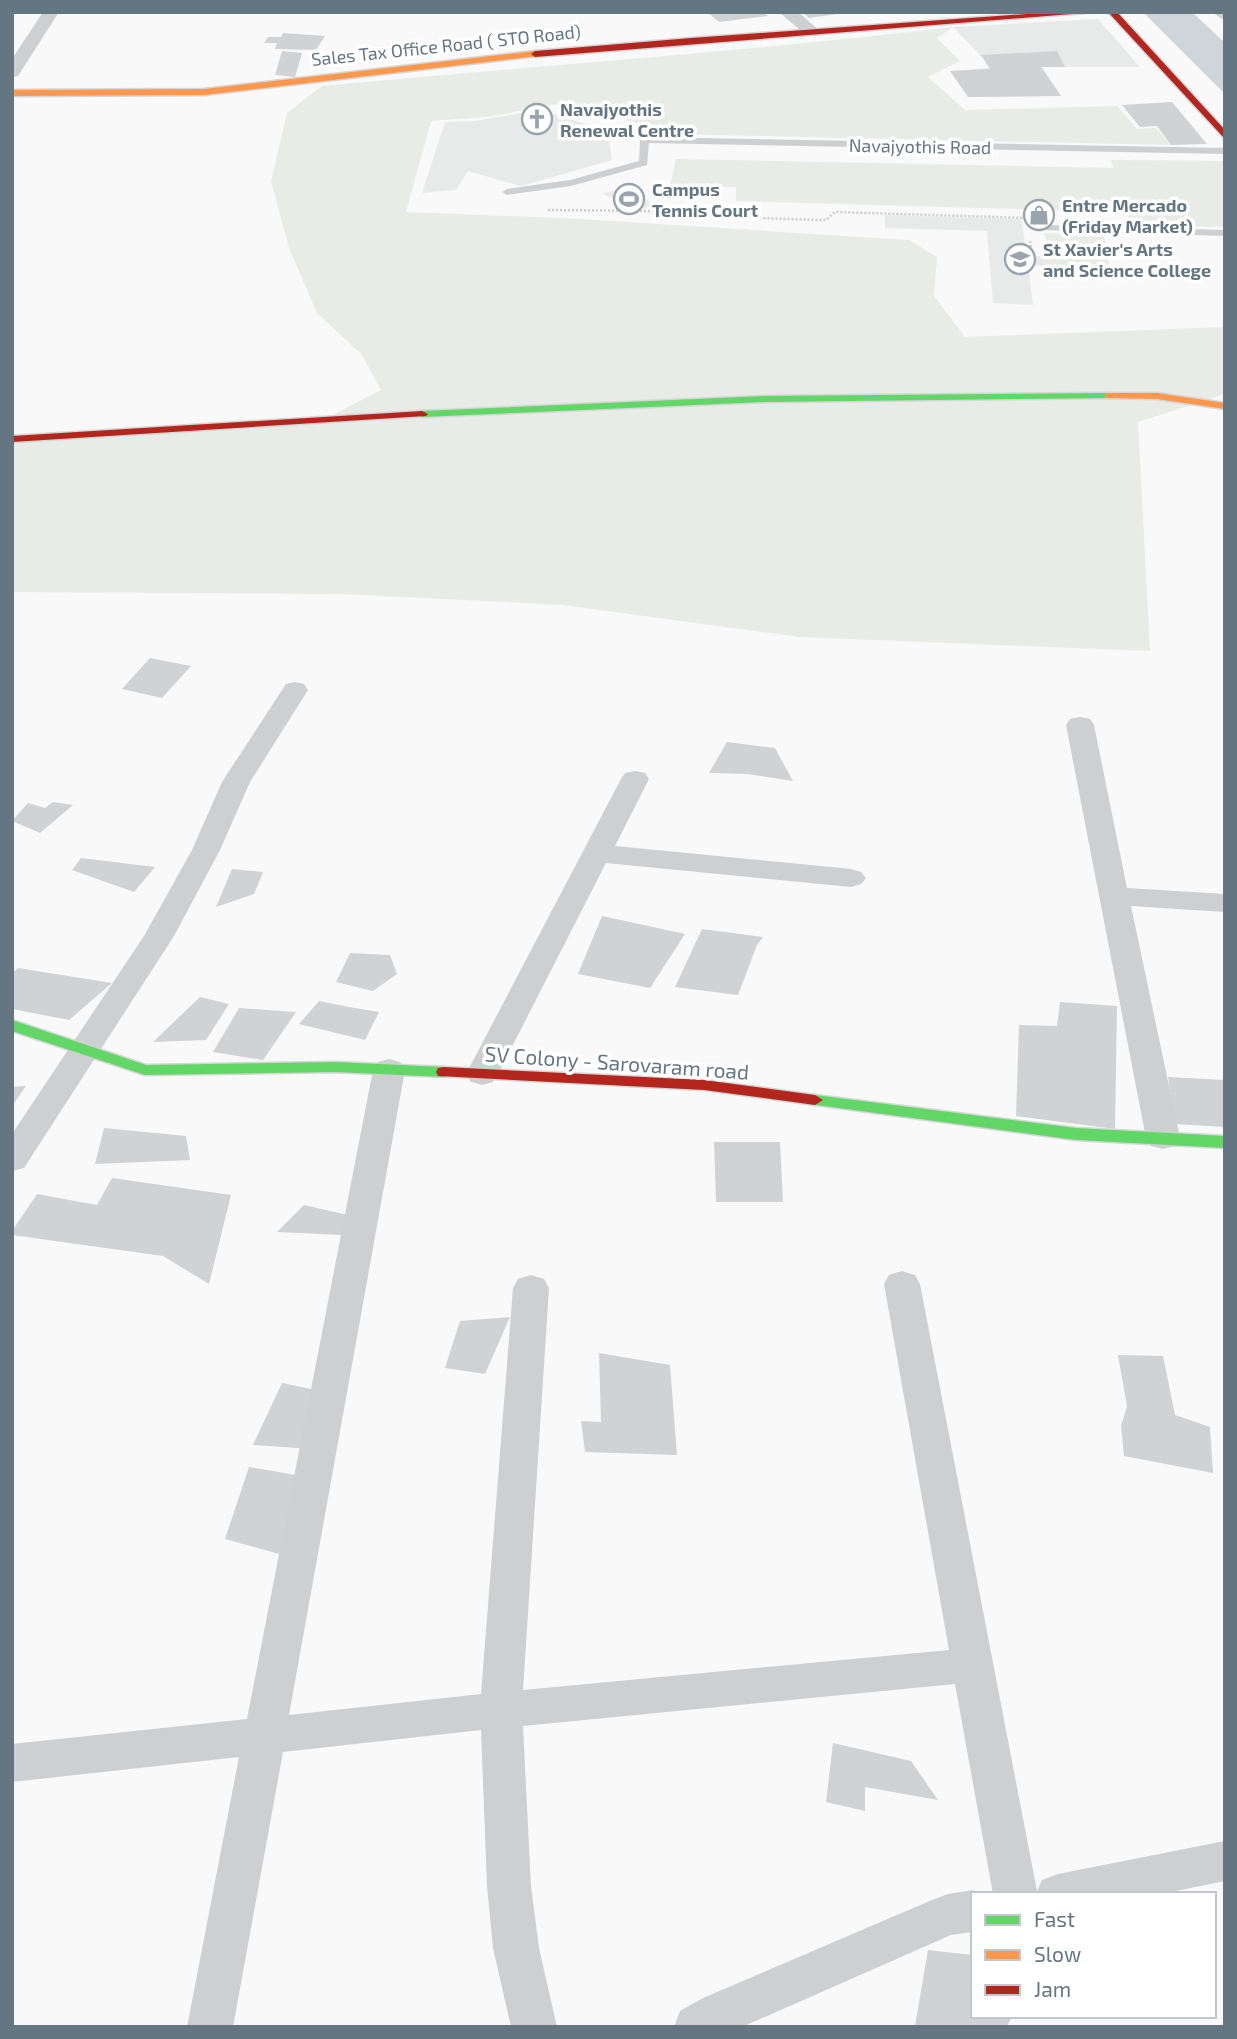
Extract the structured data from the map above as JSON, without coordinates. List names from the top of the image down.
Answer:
{
  "streets": {
    "street": ["Sales Tax Office Road ( STO Road)", "SV Colony - Sarovaram road"],
    "lane": ["Navajyothis Road"]
  },
  "places": {
    "church": ["Navajyothis Renewal Centre"],
    "sports": ["Campus Tennis Court"],
    "shop": ["Entre Mercado (Friday Market)"],
    "school or university": ["St Xavier's Arts and Science College"]
  },
  "legend": ["Fast", "Slow", "Jam"]
}
